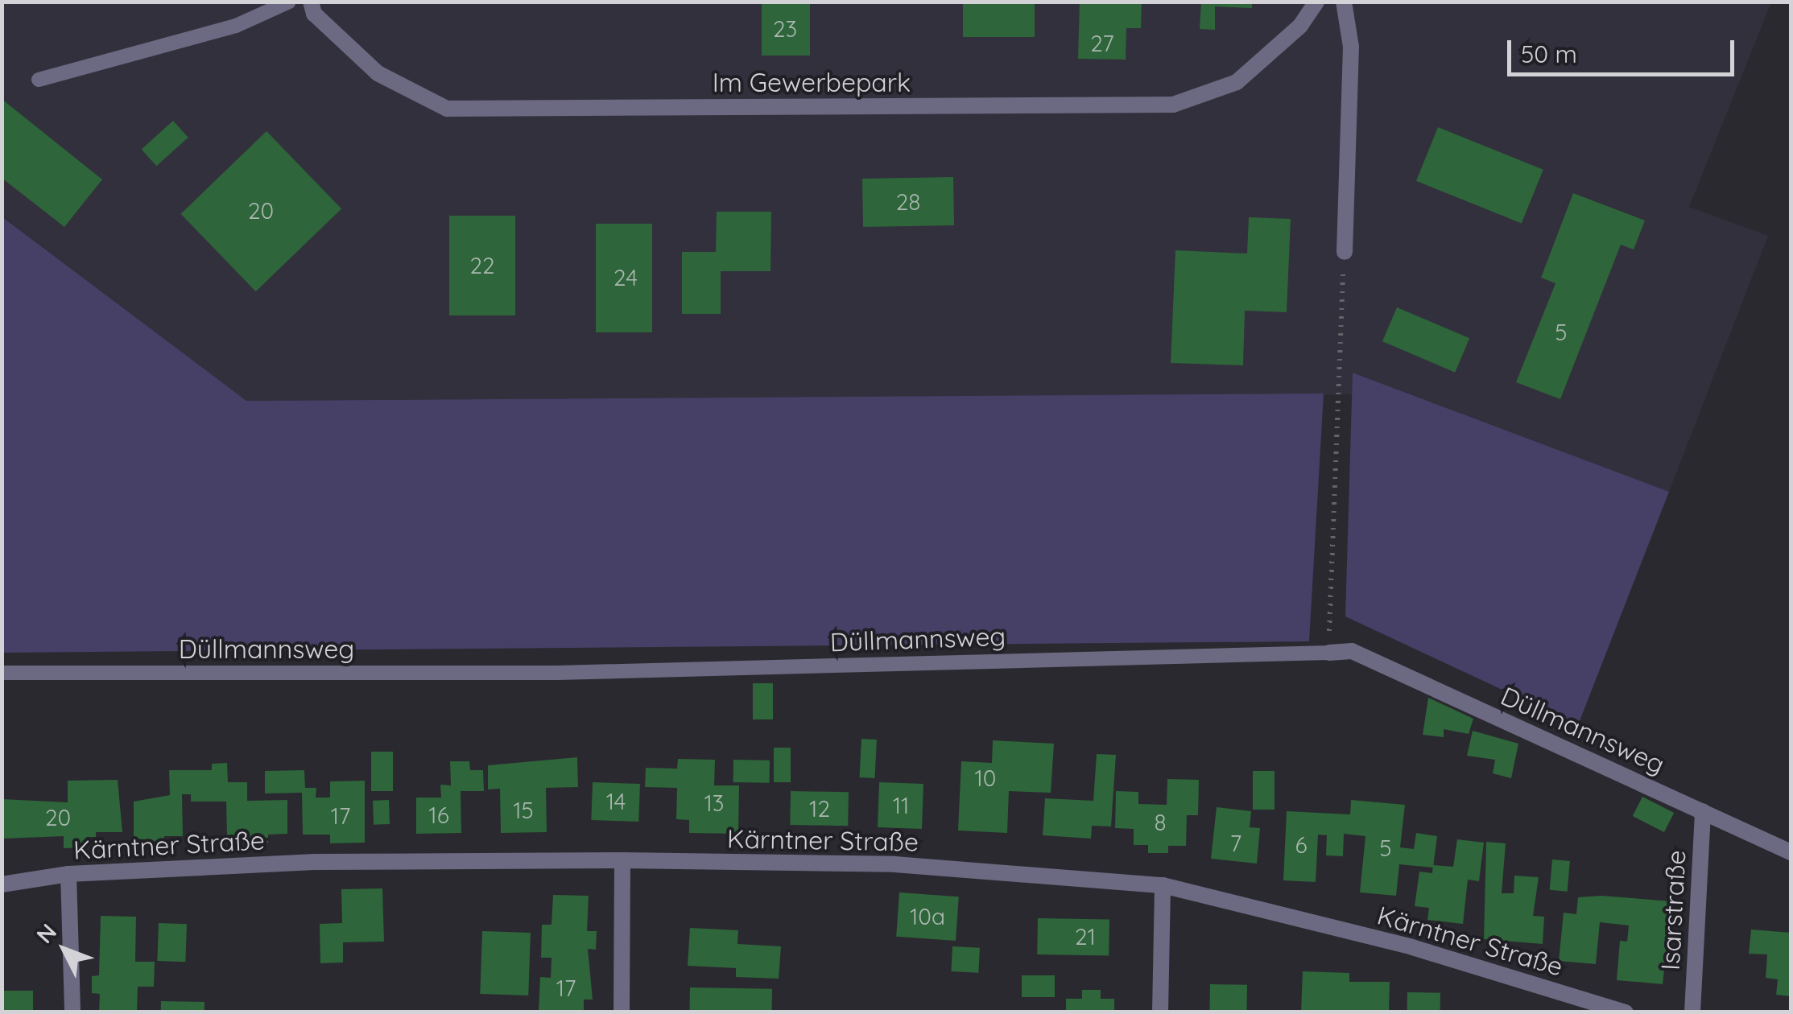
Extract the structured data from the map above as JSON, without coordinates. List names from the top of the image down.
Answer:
{
  "streets": {
    "street": [
      "Im Gewerbepark",
      "Düllmannsweg",
      "Kärntner Straße",
      "Isarstraße"
    ]
  },
  "crossings": [
    ["Düllmannsweg", "Isarstraße"]
  ],
  "house_numbers": [
    "23",
    "27",
    "28",
    "20",
    "22",
    "24",
    "5",
    "10",
    "14",
    "13",
    "11",
    "12",
    "15",
    "16",
    "17",
    "20",
    "8",
    "7",
    "6",
    "5",
    "10a",
    "21",
    "17"
  ],
  "scale_bar": "50 m",
  "north": "top left"
}
